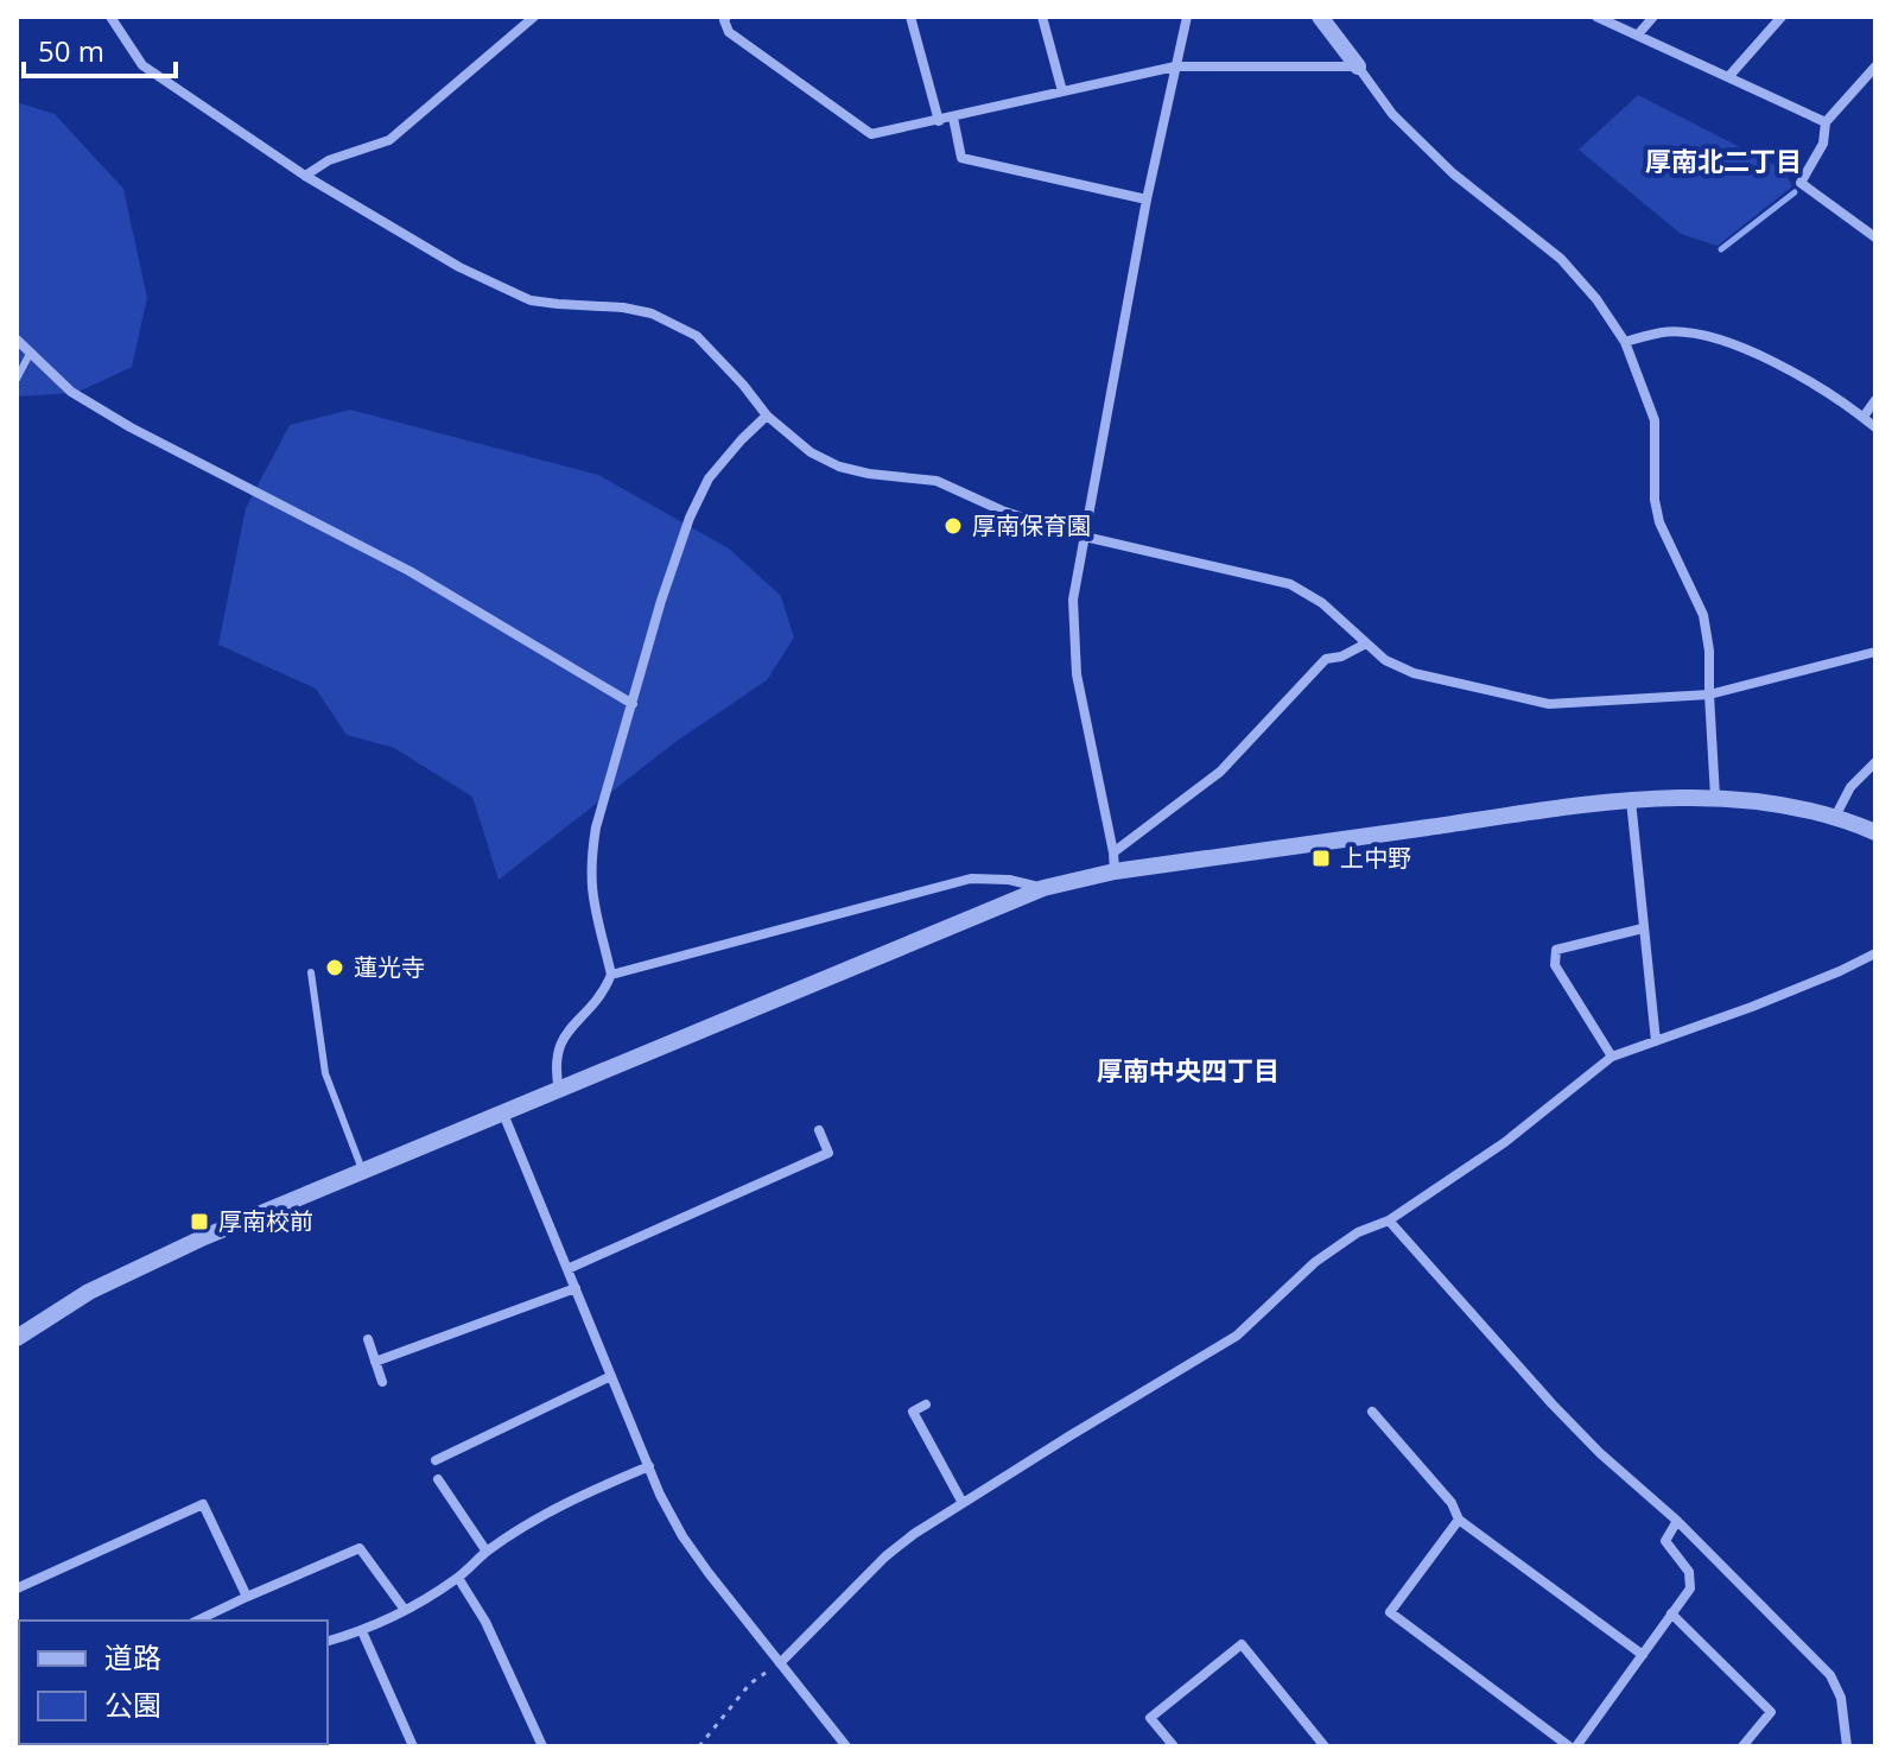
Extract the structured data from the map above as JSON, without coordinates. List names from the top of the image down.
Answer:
{
  "districts": ["厚南北二丁目", "厚南中央四丁目"],
  "places": {
    "other": ["厚南保育園", "蓮光寺"],
    "transit": ["上中野", "厚南校前"]
  },
  "legend": ["道路", "公園"],
  "scale_bar": "50 m"
}
